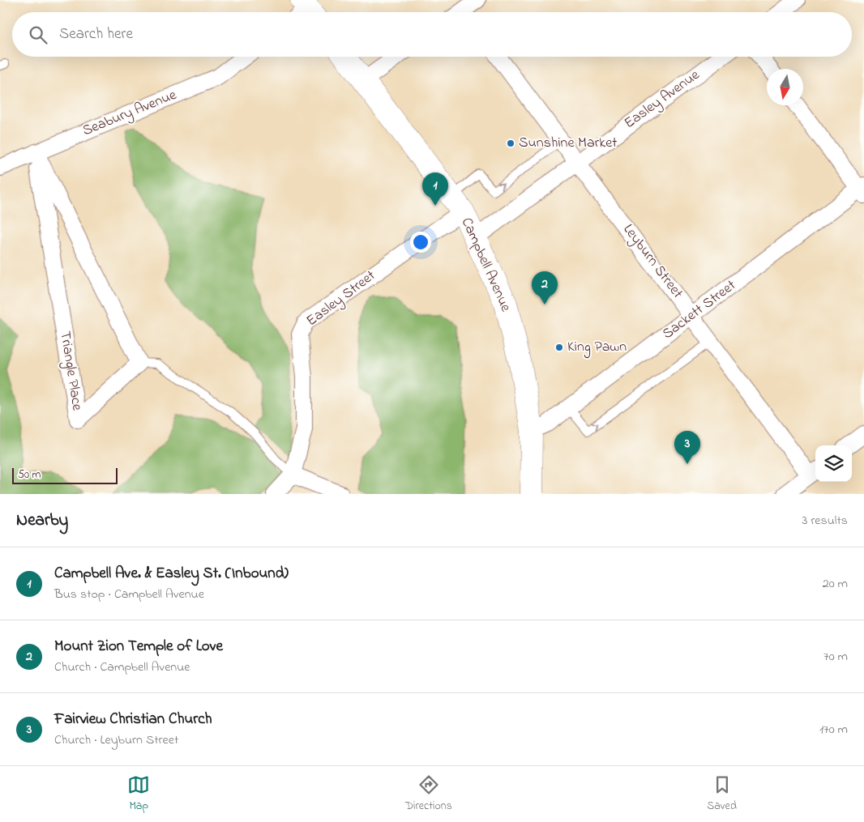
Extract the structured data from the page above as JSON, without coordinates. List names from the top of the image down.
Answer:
{
  "streets": {
    "main road": ["Campbell Avenue"],
    "street": [
      "Easley Avenue",
      "Seabury Avenue",
      "Leyburn Street",
      "Easley Street",
      "Sackett Street",
      "Triangle Place"
    ]
  },
  "crossings": [
    ["Easley Avenue", "Leyburn Street"],
    ["Easley Avenue", "Campbell Avenue"],
    ["Seabury Avenue", "Triangle Place"],
    ["Leyburn Street", "Sackett Street"],
    ["Campbell Avenue", "Easley Street"],
    ["Campbell Avenue", "Sackett Street"]
  ],
  "places": ["Sunshine Market", "King Pawn"],
  "scale_bar": "50 m",
  "north": "bottom",
  "page": {
    "search": "Search here",
    "pins": ["1", "2", "3"],
    "scale": "50 m",
    "heading": ["Nearby", "3 results"],
    "list": [
      {
        "mark": "1",
        "name": "Campbell Ave. & Easley St. (Inbound)",
        "note": "Bus stop · Campbell Avenue",
        "value": "20 m"
      },
      {
        "mark": "2",
        "name": "Mount Zion Temple of Love",
        "note": "Church · Campbell Avenue",
        "value": "70 m"
      },
      {
        "mark": "3",
        "name": "Fairview Christian Church",
        "note": "Church · Leyburn Street",
        "value": "170 m"
      }
    ],
    "nav": ["Map", "Directions", "Saved"]
  }
}
